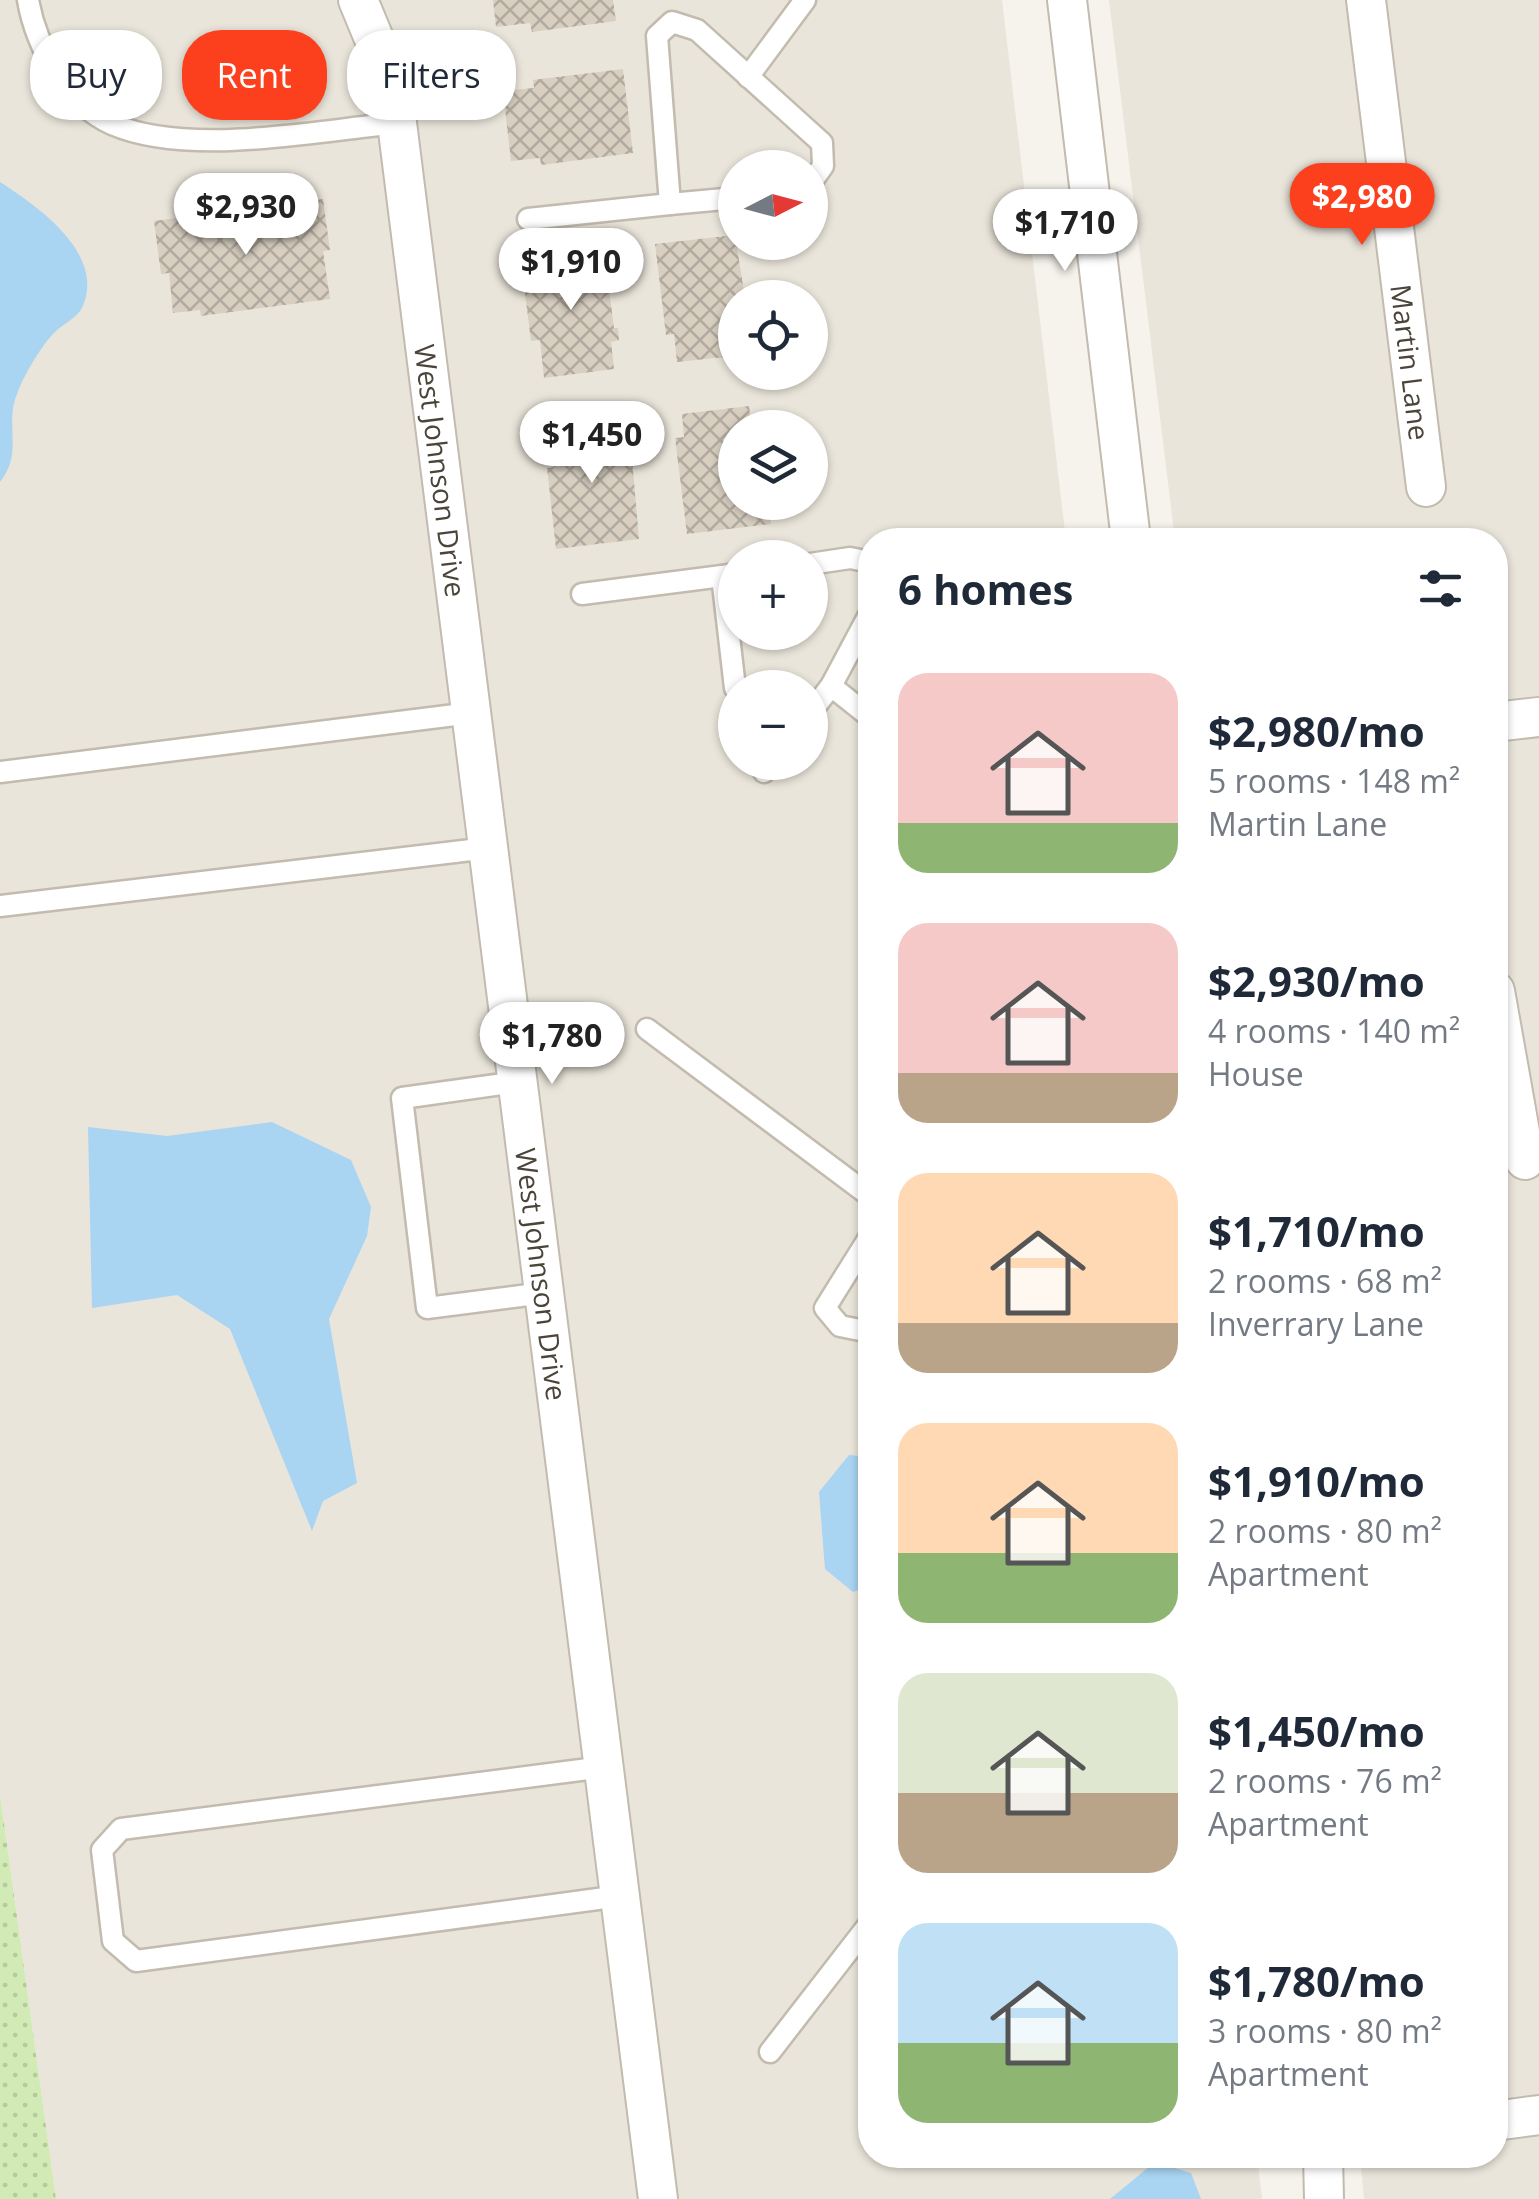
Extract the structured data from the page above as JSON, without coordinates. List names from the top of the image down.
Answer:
{
  "streets": {
    "street": ["Martin Lane", "West Johnson Drive"]
  },
  "north": "right",
  "page": {
    "chip": ["Buy", "Rent", "Filters"],
    "map_buttons": ["+", "−"],
    "price": [
      "$2,980",
      "$2,930",
      "$1,710",
      "$1,910",
      "$1,450",
      "$1,780"
    ],
    "heading": "6 homes",
    "list": [
      {
        "name": "$2,980/mo",
        "note": "5 rooms · 148 m² · Martin Lane"
      },
      {
        "name": "$2,930/mo",
        "note": "4 rooms · 140 m² · House"
      },
      {
        "name": "$1,710/mo",
        "note": "2 rooms · 68 m² · Inverrary Lane"
      },
      {
        "name": "$1,910/mo",
        "note": "2 rooms · 80 m² · Apartment"
      },
      {
        "name": "$1,450/mo",
        "note": "2 rooms · 76 m² · Apartment"
      },
      {
        "name": "$1,780/mo",
        "note": "3 rooms · 80 m² · Apartment"
      }
    ]
  }
}
